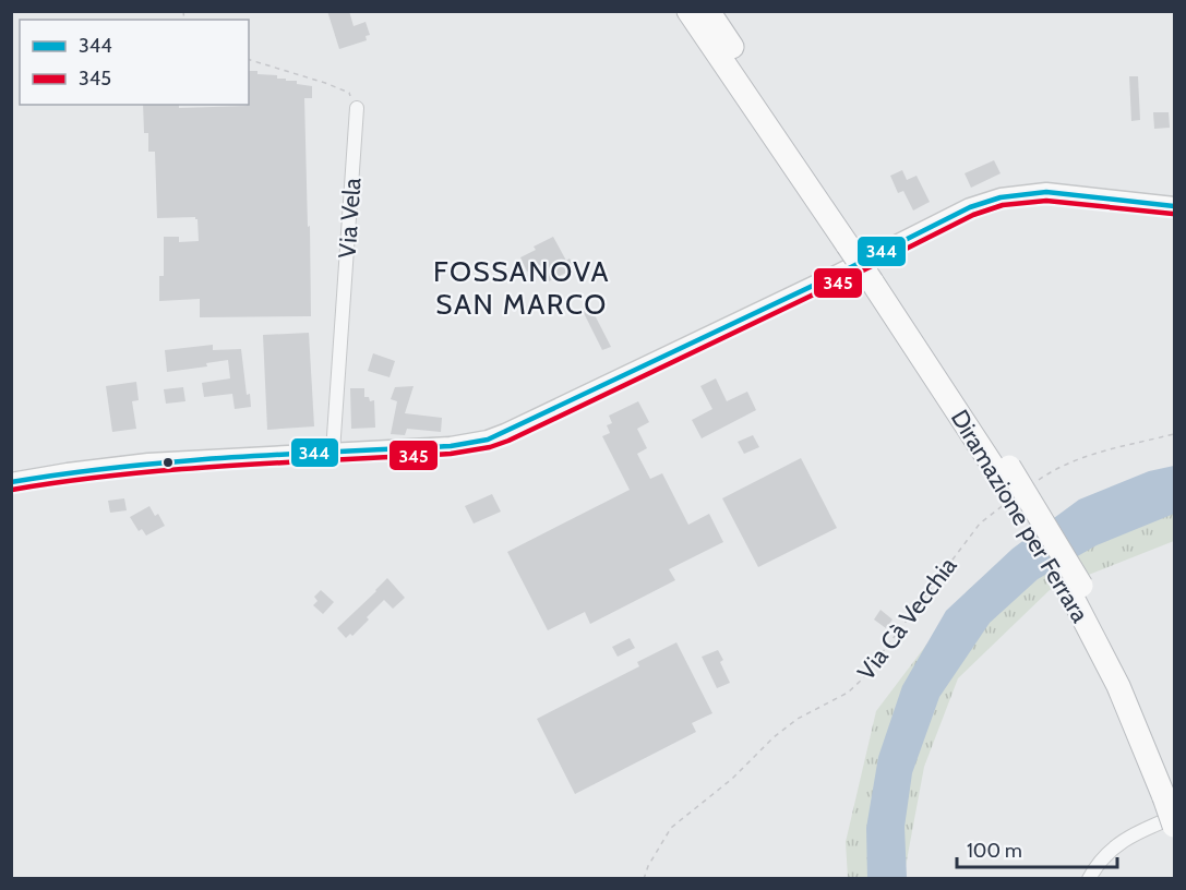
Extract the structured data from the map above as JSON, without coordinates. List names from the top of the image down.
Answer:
{
  "streets": {
    "highway": ["Diramazione per Ferrara"],
    "street": ["Via Vela"],
    "path": ["Via Cà Vecchia"]
  },
  "districts": ["FOSSANOVA SAN MARCO"],
  "lines": ["transit line 344", "transit line 345"],
  "legend": ["344", "345"],
  "scale_bar": "100 m"
}
